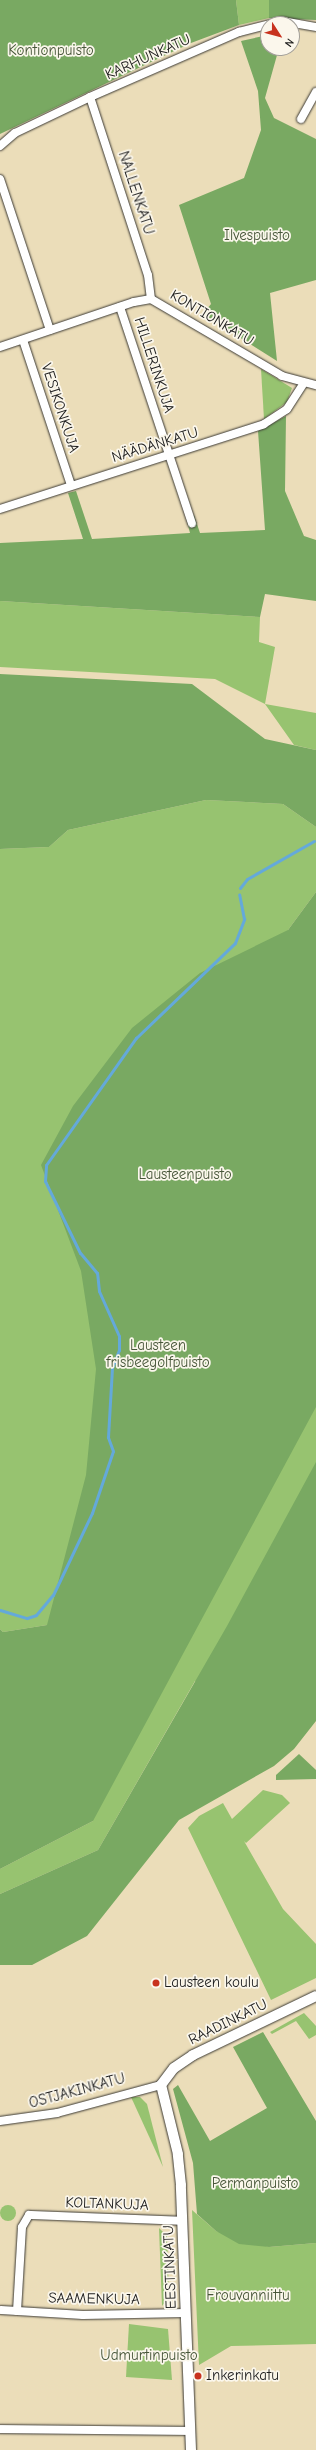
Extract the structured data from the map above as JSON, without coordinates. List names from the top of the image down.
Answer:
{
  "streets": {
    "street": [
      "KARHUNKATU",
      "NALLENKATU",
      "KONTIONKATU",
      "HILLERINKUJA",
      "VESIKONKUJA",
      "NÄÄDÄNKATU",
      "RAADINKATU",
      "OSTJAKINKATU",
      "KOLTANKUJA",
      "EESTINKATU",
      "SAAMENKUJA"
    ]
  },
  "crossings": [
    ["KARHUNKATU", "NALLENKATU"],
    ["NALLENKATU", "KONTIONKATU"],
    ["KONTIONKATU", "HILLERINKUJA"],
    ["KONTIONKATU", "VESIKONKUJA"],
    ["KONTIONKATU", "NÄÄDÄNKATU"],
    ["HILLERINKUJA", "NÄÄDÄNKATU"],
    ["VESIKONKUJA", "NÄÄDÄNKATU"],
    ["RAADINKATU", "OSTJAKINKATU"],
    ["RAADINKATU", "EESTINKATU"],
    ["OSTJAKINKATU", "EESTINKATU"],
    ["KOLTANKUJA", "EESTINKATU"],
    ["KOLTANKUJA", "SAAMENKUJA"],
    ["EESTINKATU", "SAAMENKUJA"]
  ],
  "parks": [
    "Kontionpuisto",
    "Ilvespuisto",
    "Lausteenpuisto",
    "Lausteen frisbeegolfpuisto",
    "Permanpuisto",
    "Frouvanniittu",
    "Udmurtinpuisto"
  ],
  "places": ["Lausteen koulu", "Inkerinkatu"],
  "north": "bottom right"
}
